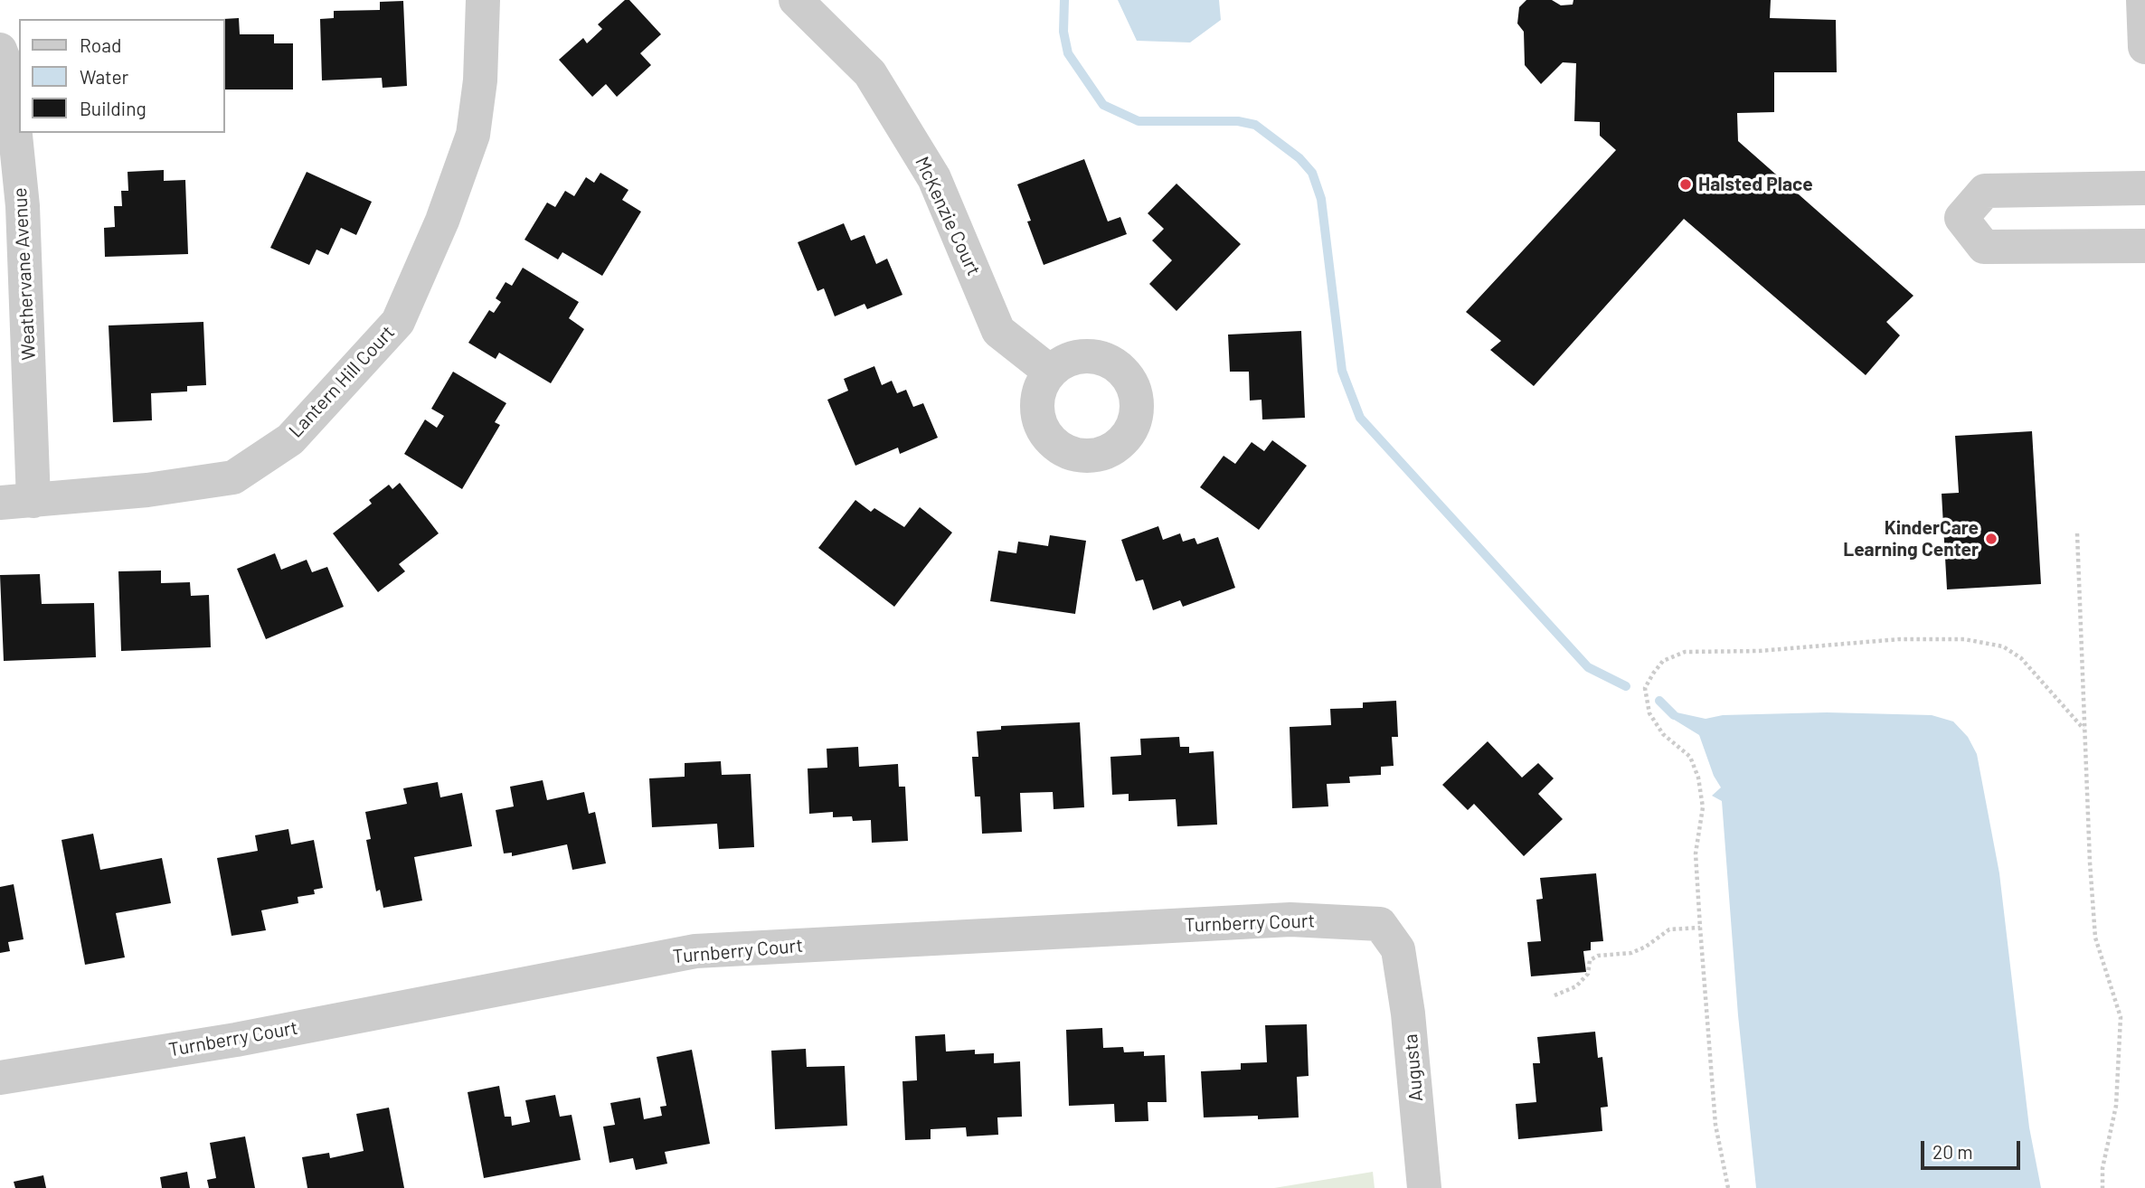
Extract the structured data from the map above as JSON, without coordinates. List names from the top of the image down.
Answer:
{
  "streets": {
    "street": [
      "McKenzie Court",
      "Weathervane Avenue",
      "Lantern Hill Court",
      "Turnberry Court",
      "Augusta"
    ]
  },
  "crossings": [
    ["Weathervane Avenue", "Lantern Hill Court"],
    ["Turnberry Court", "Augusta"]
  ],
  "places": ["Halsted Place", "KinderCare Learning Center"],
  "legend": ["Road", "Water", "Building"],
  "scale_bar": "20 m"
}
